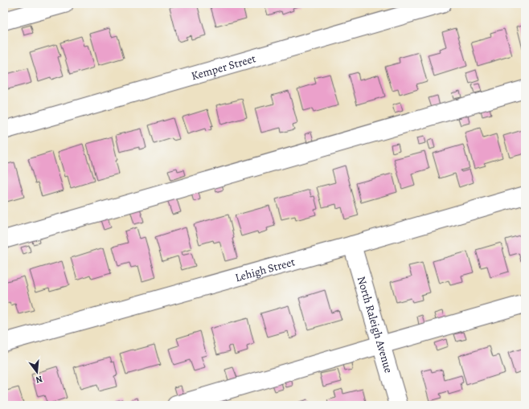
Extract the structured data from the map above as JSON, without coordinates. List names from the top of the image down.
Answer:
{
  "streets": {
    "street": ["Kemper Street", "Lehigh Street", "North Raleigh Avenue"]
  },
  "crossings": [
    ["Lehigh Street", "North Raleigh Avenue"]
  ],
  "north": "bottom"
}
